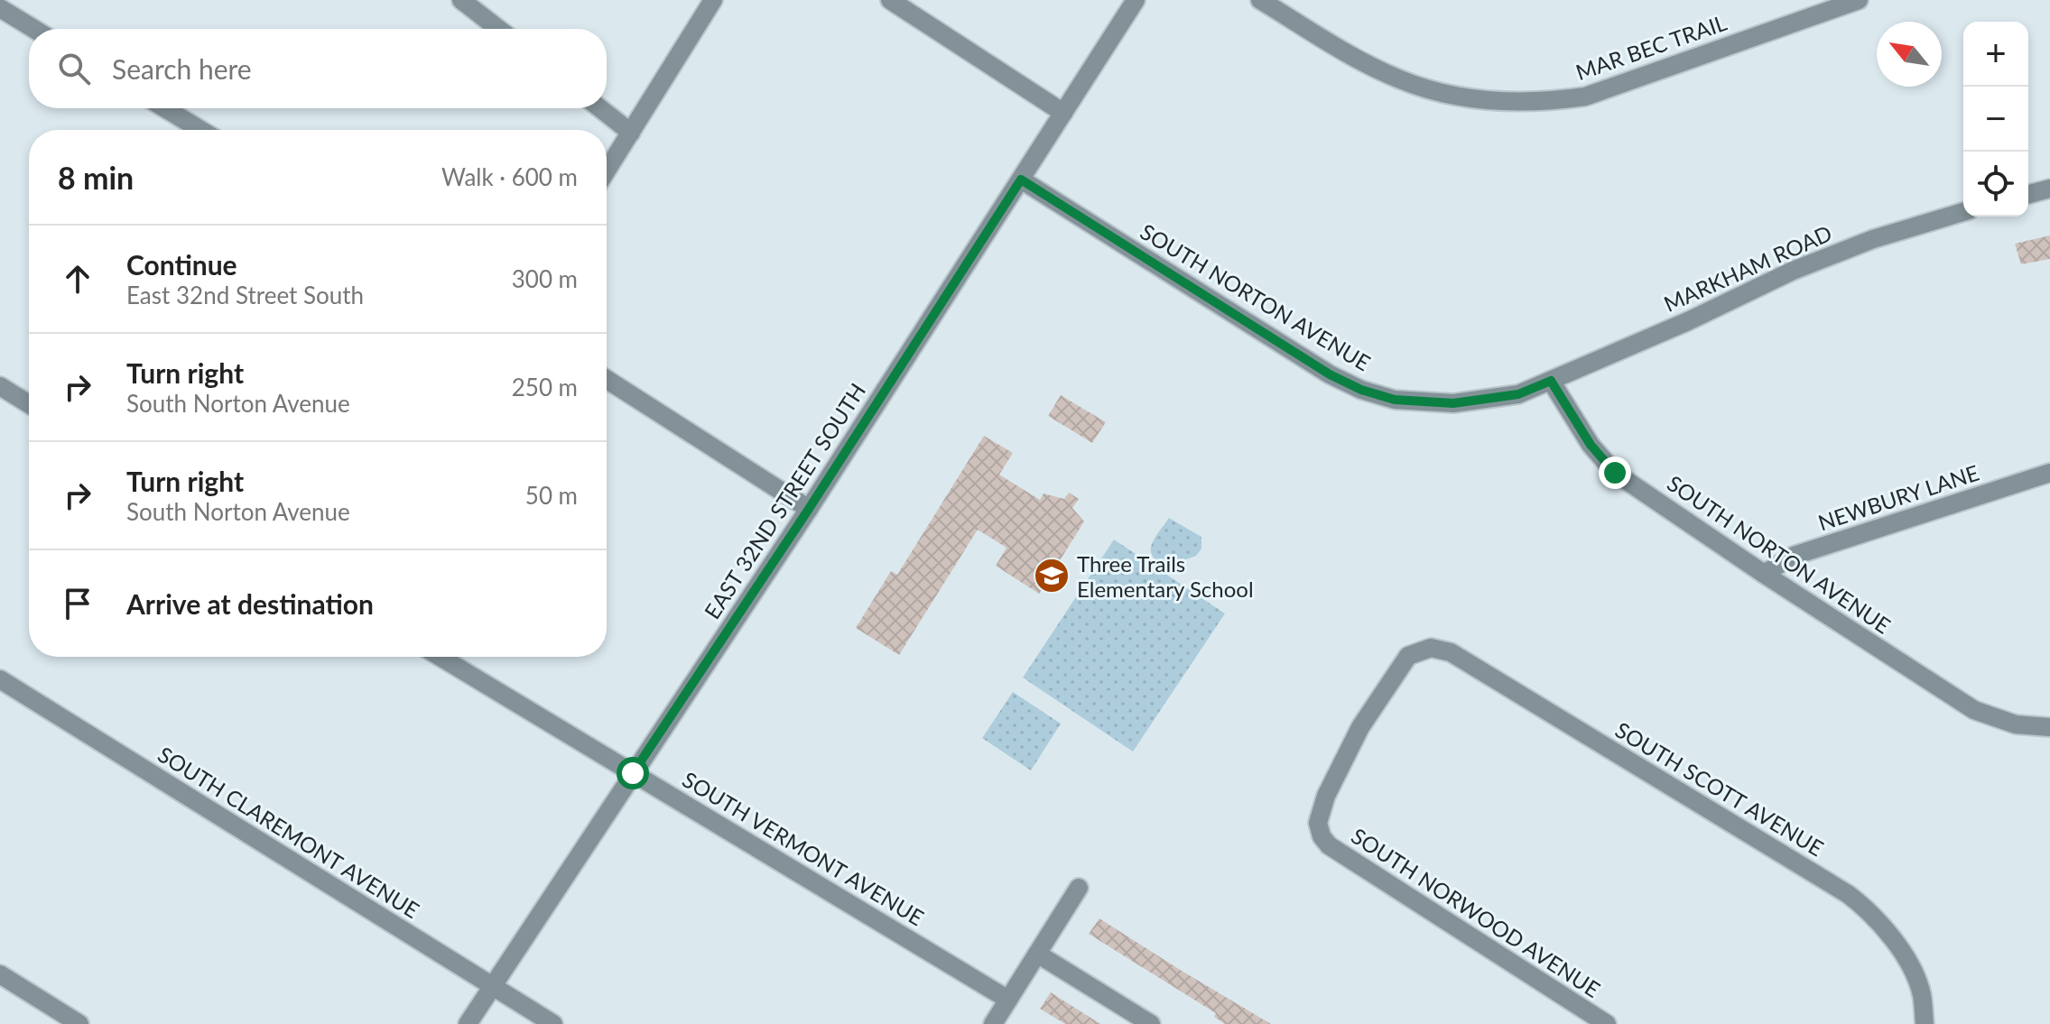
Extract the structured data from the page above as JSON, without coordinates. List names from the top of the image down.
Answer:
{
  "streets": {
    "street": [
      "MAR BEC TRAIL",
      "MARKHAM ROAD",
      "SOUTH NORTON AVENUE",
      "NEWBURY LANE",
      "EAST 32ND STREET SOUTH",
      "SOUTH SCOTT AVENUE",
      "SOUTH CLAREMONT AVENUE",
      "SOUTH VERMONT AVENUE",
      "SOUTH NORWOOD AVENUE"
    ]
  },
  "crossings": [
    ["MARKHAM ROAD", "SOUTH NORTON AVENUE"],
    ["SOUTH NORTON AVENUE", "NEWBURY LANE"],
    ["SOUTH NORTON AVENUE", "EAST 32ND STREET SOUTH"],
    ["EAST 32ND STREET SOUTH", "SOUTH CLAREMONT AVENUE"],
    ["EAST 32ND STREET SOUTH", "SOUTH VERMONT AVENUE"],
    ["SOUTH SCOTT AVENUE", "SOUTH NORWOOD AVENUE"]
  ],
  "places": {
    "school or university": ["Three Trails Elementary School"]
  },
  "north": "top left",
  "page": {
    "map_buttons": ["+", "−"],
    "search": "Search here",
    "heading": ["8 min", "Walk · 600 m"],
    "list": [
      ["Continue", "East 32nd Street South", "300 m"],
      ["Turn right", "South Norton Avenue", "250 m"],
      ["Turn right", "South Norton Avenue", "50 m"],
      "Arrive at destination"
    ]
  }
}
